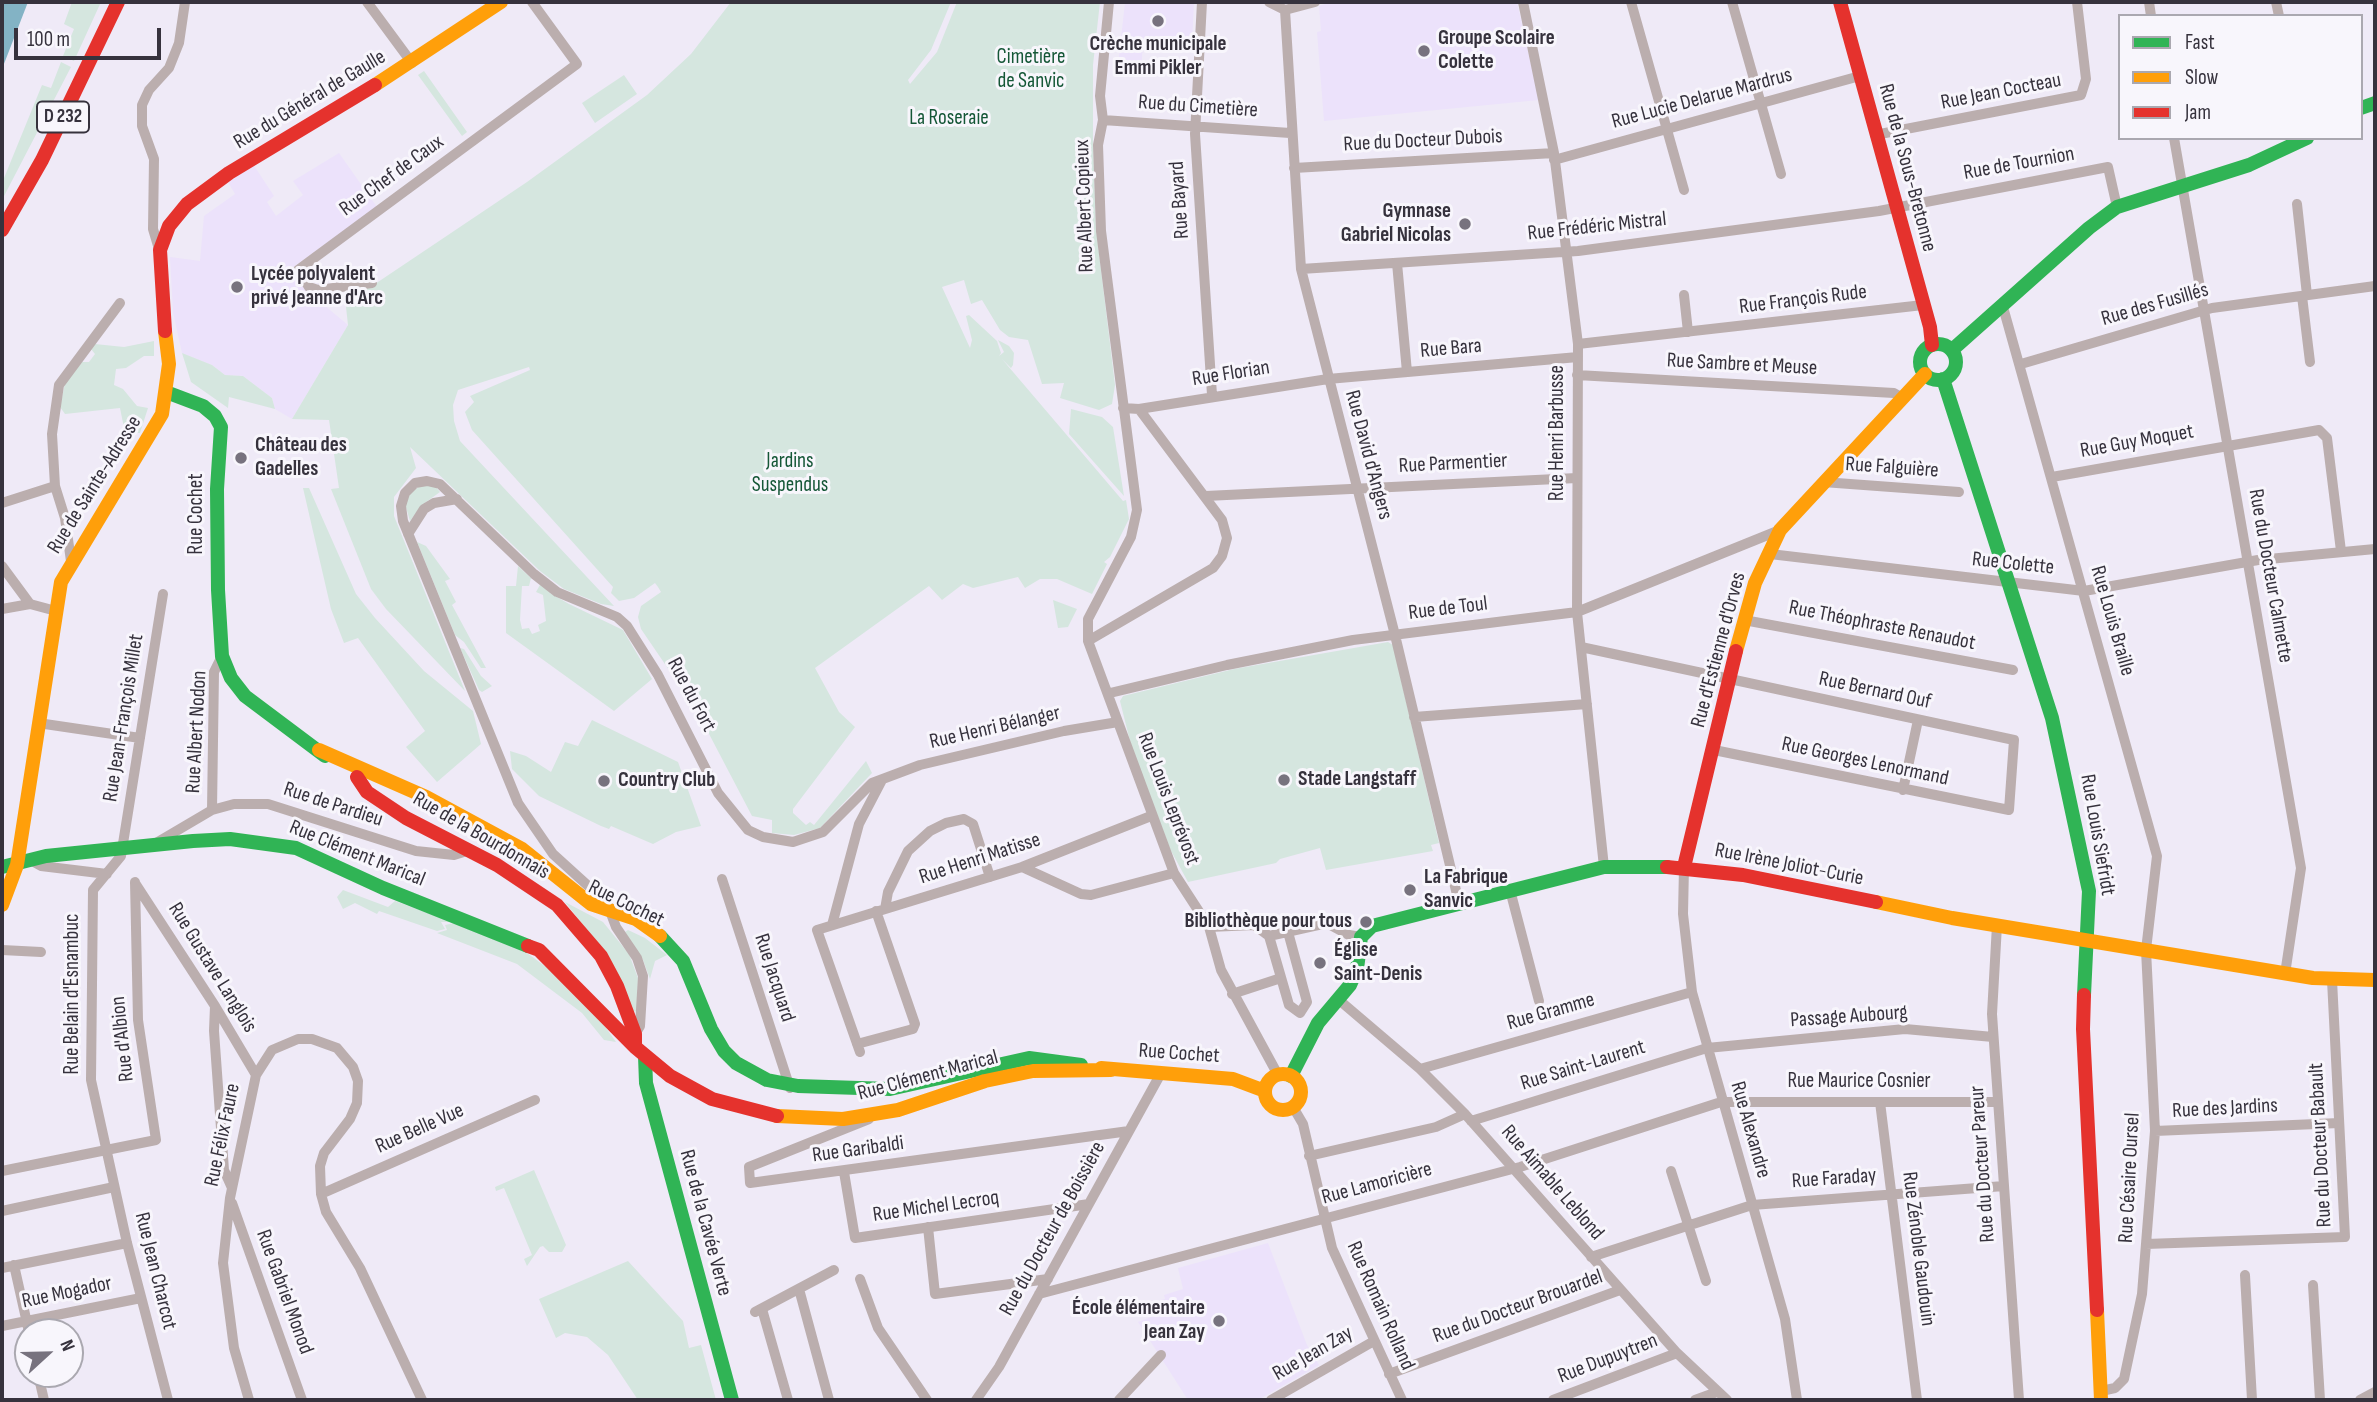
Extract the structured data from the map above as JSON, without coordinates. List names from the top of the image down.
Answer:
{
  "streets": {
    "street": [
      "Rue Jean Cocteau",
      "Rue Lucie Delarue Mardrus",
      "Rue du Général de Gaulle",
      "Rue du Cimetière",
      "D 232",
      "Rue du Docteur Dubois",
      "Rue de Tournion",
      "Rue de la Sous-Bretonne",
      "Rue Chef de Caux",
      "Rue Bayard",
      "Rue Albert Copieux",
      "Rue Frédéric Mistral",
      "Rue François Rude",
      "Rue des Fusillés",
      "Rue Bara",
      "Rue Sambre et Meuse",
      "Rue Florian",
      "Rue Henri Barbusse",
      "Rue Guy Moquet",
      "Rue David d'Angers",
      "Rue Parmentier",
      "Rue Falguière",
      "Rue de Sainte-Adresse",
      "Rue Cochet",
      "Rue Colette",
      "Rue du Docteur Calmette",
      "Rue de Toul",
      "Rue Louis Braille",
      "Rue Théophraste Renaudot",
      "Rue d'Estienne d'Orves",
      "Rue Bernard Ouf",
      "Rue du Fort",
      "Rue Jean-François Millet",
      "Rue Henri Bélanger",
      "Rue Albert Nodon",
      "Rue Georges Lenormand",
      "Rue Louis Leprévost",
      "Rue de Pardieu",
      "Rue Louis Siefridt",
      "Rue de la Bourdonnais",
      "Rue Clément Marical",
      "Rue Henri Matisse",
      "Rue Irène Joliot-Curie",
      "Rue Gustave Langlois",
      "Rue Jacquard",
      "Rue Belain d'Esnambuc",
      "Rue Gramme",
      "Passage Aubourg",
      "Rue d'Albion",
      "Rue Saint-Laurent",
      "Rue Maurice Cosnier",
      "Rue des Jardins",
      "Rue Belle Vue",
      "Rue Alexandre",
      "Rue Félix Faure",
      "Rue du Docteur Babault",
      "Rue Garibaldi",
      "Rue du Docteur Pareur",
      "Rue Césaire Oursel",
      "Rue Faraday",
      "Rue Aimable Leblond",
      "Rue Lamoricière",
      "Rue Michel Lecroq",
      "Rue de la Cavée Verte",
      "Rue du Docteur de Boissière",
      "Rue Zénoble Gaudouin",
      "Rue Jean Charcot",
      "Rue Gabriel Monod",
      "Rue Mogador",
      "Rue Romain Rolland",
      "Rue du Docteur Brouardel",
      "Rue Jean Zay",
      "Rue Dupuytren"
    ]
  },
  "crossings": [
    ["Rue Jean Cocteau", "Rue de la Sous-Bretonne"],
    ["Rue Lucie Delarue Mardrus", "Rue du Docteur Dubois"],
    ["Rue Lucie Delarue Mardrus", "Rue de la Sous-Bretonne"],
    ["Rue Lucie Delarue Mardrus", "Rue Henri Barbusse"],
    ["Rue du Général de Gaulle", "Rue de Sainte-Adresse"],
    ["Rue du Cimetière", "Rue Bayard"],
    ["Rue du Cimetière", "Rue Albert Copieux"],
    ["Rue du Cimetière", "Rue David d'Angers"],
    ["Rue du Docteur Dubois", "Rue Henri Barbusse"],
    ["Rue du Docteur Dubois", "Rue David d'Angers"],
    ["Rue de Tournion", "Rue de la Sous-Bretonne"],
    ["Rue de Tournion", "Rue Frédéric Mistral"],
    ["Rue de la Sous-Bretonne", "Rue Frédéric Mistral"],
    ["Rue de la Sous-Bretonne", "Rue François Rude"],
    ["Rue de la Sous-Bretonne", "Rue d'Estienne d'Orves"],
    ["Rue de la Sous-Bretonne", "Rue Louis Siefridt"],
    ["Rue Bayard", "Rue Florian"],
    ["Rue Frédéric Mistral", "Rue Henri Barbusse"],
    ["Rue Frédéric Mistral", "Rue David d'Angers"],
    ["Rue François Rude", "Rue Henri Barbusse"],
    ["Rue des Fusillés", "Rue du Docteur Calmette"],
    ["Rue des Fusillés", "Rue Louis Braille"],
    ["Rue Bara", "Rue Florian"],
    ["Rue Bara", "Rue Henri Barbusse"],
    ["Rue Bara", "Rue David d'Angers"],
    ["Rue Sambre et Meuse", "Rue Henri Barbusse"],
    ["Rue Sambre et Meuse", "Rue d'Estienne d'Orves"],
    ["Rue Florian", "Rue David d'Angers"],
    ["Rue Henri Barbusse", "Rue Parmentier"],
    ["Rue Henri Barbusse", "Rue de Toul"],
    ["Rue Henri Barbusse", "Rue Bernard Ouf"],
    ["Rue Henri Barbusse", "Rue Irène Joliot-Curie"],
    ["Rue Guy Moquet", "Rue Colette"],
    ["Rue Guy Moquet", "Rue du Docteur Calmette"],
    ["Rue Guy Moquet", "Rue Louis Braille"],
    ["Rue David d'Angers", "Rue Parmentier"],
    ["Rue David d'Angers", "Rue de Toul"],
    ["Rue David d'Angers", "Rue Irène Joliot-Curie"],
    ["Rue Falguière", "Rue d'Estienne d'Orves"],
    ["Rue de Sainte-Adresse", "Rue Cochet"],
    ["Rue de Sainte-Adresse", "Rue Clément Marical"],
    ["Rue Cochet", "Rue du Fort"],
    ["Rue Cochet", "Rue Albert Nodon"],
    ["Rue Cochet", "Rue Louis Leprévost"],
    ["Rue Cochet", "Rue de la Bourdonnais"],
    ["Rue Cochet", "Rue Clément Marical"],
    ["Rue Cochet", "Rue Jacquard"],
    ["Rue Cochet", "Rue du Docteur de Boissière"],
    ["Rue Cochet", "Rue Romain Rolland"],
    ["Rue Colette", "Rue du Docteur Calmette"],
    ["Rue Colette", "Rue Louis Braille"],
    ["Rue Colette", "Rue d'Estienne d'Orves"],
    ["Rue Colette", "Rue Louis Siefridt"],
    ["Rue du Docteur Calmette", "Rue Irène Joliot-Curie"],
    ["Rue de Toul", "Rue d'Estienne d'Orves"],
    ["Rue Louis Braille", "Rue Irène Joliot-Curie"],
    ["Rue Louis Braille", "Rue Césaire Oursel"],
    ["Rue Théophraste Renaudot", "Rue d'Estienne d'Orves"],
    ["Rue d'Estienne d'Orves", "Rue Bernard Ouf"],
    ["Rue d'Estienne d'Orves", "Rue Georges Lenormand"],
    ["Rue d'Estienne d'Orves", "Rue Louis Siefridt"],
    ["Rue d'Estienne d'Orves", "Rue Irène Joliot-Curie"],
    ["Rue d'Estienne d'Orves", "Rue Alexandre"],
    ["Rue Bernard Ouf", "Rue Georges Lenormand"],
    ["Rue du Fort", "Rue Henri Bélanger"],
    ["Rue du Fort", "Rue de la Bourdonnais"],
    ["Rue du Fort", "Rue Clément Marical"],
    ["Rue du Fort", "Rue de la Cavée Verte"],
    ["Rue Jean-François Millet", "Rue Clément Marical"],
    ["Rue Jean-François Millet", "Rue Belain d'Esnambuc"],
    ["Rue Henri Bélanger", "Rue Louis Leprévost"],
    ["Rue Albert Nodon", "Rue de Pardieu"],
    ["Rue Louis Leprévost", "Rue Henri Matisse"],
    ["Rue Louis Leprévost", "Rue Romain Rolland"],
    ["Rue de Pardieu", "Rue de la Bourdonnais"],
    ["Rue de Pardieu", "Rue Clément Marical"],
    ["Rue Louis Siefridt", "Rue Irène Joliot-Curie"],
    ["Rue Louis Siefridt", "Rue Césaire Oursel"],
    ["Rue de la Bourdonnais", "Rue Clément Marical"],
    ["Rue de la Bourdonnais", "Rue de la Cavée Verte"],
    ["Rue Clément Marical", "Rue Belain d'Esnambuc"],
    ["Rue Clément Marical", "Rue Garibaldi"],
    ["Rue Clément Marical", "Rue de la Cavée Verte"],
    ["Rue Irène Joliot-Curie", "Rue Alexandre"],
    ["Rue Irène Joliot-Curie", "Rue du Docteur Babault"],
    ["Rue Irène Joliot-Curie", "Rue du Docteur Pareur"],
    ["Rue Irène Joliot-Curie", "Rue Césaire Oursel"],
    ["Rue Gustave Langlois", "Rue d'Albion"],
    ["Rue Gustave Langlois", "Rue Félix Faure"],
    ["Rue Gustave Langlois", "Rue Gabriel Monod"],
    ["Rue Belain d'Esnambuc", "Rue d'Albion"],
    ["Rue Belain d'Esnambuc", "Rue Jean Charcot"],
    ["Rue Gramme", "Rue Alexandre"],
    ["Rue Gramme", "Rue Aimable Leblond"],
    ["Passage Aubourg", "Rue Saint-Laurent"],
    ["Passage Aubourg", "Rue Alexandre"],
    ["Passage Aubourg", "Rue du Docteur Pareur"],
    ["Rue d'Albion", "Rue Jean Charcot"],
    ["Rue Saint-Laurent", "Rue Alexandre"],
    ["Rue Saint-Laurent", "Rue Aimable Leblond"],
    ["Rue Saint-Laurent", "Rue Romain Rolland"],
    ["Rue Maurice Cosnier", "Rue Alexandre"],
    ["Rue Maurice Cosnier", "Rue du Docteur Pareur"],
    ["Rue Maurice Cosnier", "Rue Lamoricière"],
    ["Rue Maurice Cosnier", "Rue Zénoble Gaudouin"],
    ["Rue des Jardins", "Rue du Docteur Babault"],
    ["Rue des Jardins", "Rue Césaire Oursel"],
    ["Rue Belle Vue", "Rue Félix Faure"],
    ["Rue Alexandre", "Rue Faraday"],
    ["Rue Alexandre", "Rue Lamoricière"],
    ["Rue Félix Faure", "Rue Gabriel Monod"],
    ["Rue du Docteur Babault", "Rue Césaire Oursel"],
    ["Rue Garibaldi", "Rue Michel Lecroq"],
    ["Rue Garibaldi", "Rue du Docteur de Boissière"],
    ["Rue du Docteur Pareur", "Rue Faraday"],
    ["Rue Faraday", "Rue Aimable Leblond"],
    ["Rue Faraday", "Rue Zénoble Gaudouin"],
    ["Rue Aimable Leblond", "Rue Lamoricière"],
    ["Rue Aimable Leblond", "Rue du Docteur Brouardel"],
    ["Rue Aimable Leblond", "Rue Dupuytren"],
    ["Rue Lamoricière", "Rue du Docteur de Boissière"],
    ["Rue Lamoricière", "Rue Romain Rolland"],
    ["Rue Michel Lecroq", "Rue du Docteur de Boissière"],
    ["Rue Jean Charcot", "Rue Mogador"],
    ["Rue Romain Rolland", "Rue du Docteur Brouardel"],
    ["Rue Romain Rolland", "Rue Jean Zay"]
  ],
  "parks": ["Cimetière de Sanvic", "La Roseraie", "Jardins Suspendus"],
  "places": [
    "Crèche municipale Emmi Pikler",
    "Groupe Scolaire Colette",
    "Gymnase Gabriel Nicolas",
    "Lycée polyvalent privé Jeanne d'Arc",
    "Château des Gadelles",
    "Stade Langstaff",
    "Country Club",
    "La Fabrique Sanvic",
    "Bibliothèque pour tous",
    "Église Saint-Denis",
    "École élémentaire Jean Zay"
  ],
  "legend": ["Fast", "Slow", "Jam"],
  "scale_bar": "100 m",
  "north": "right"
}
